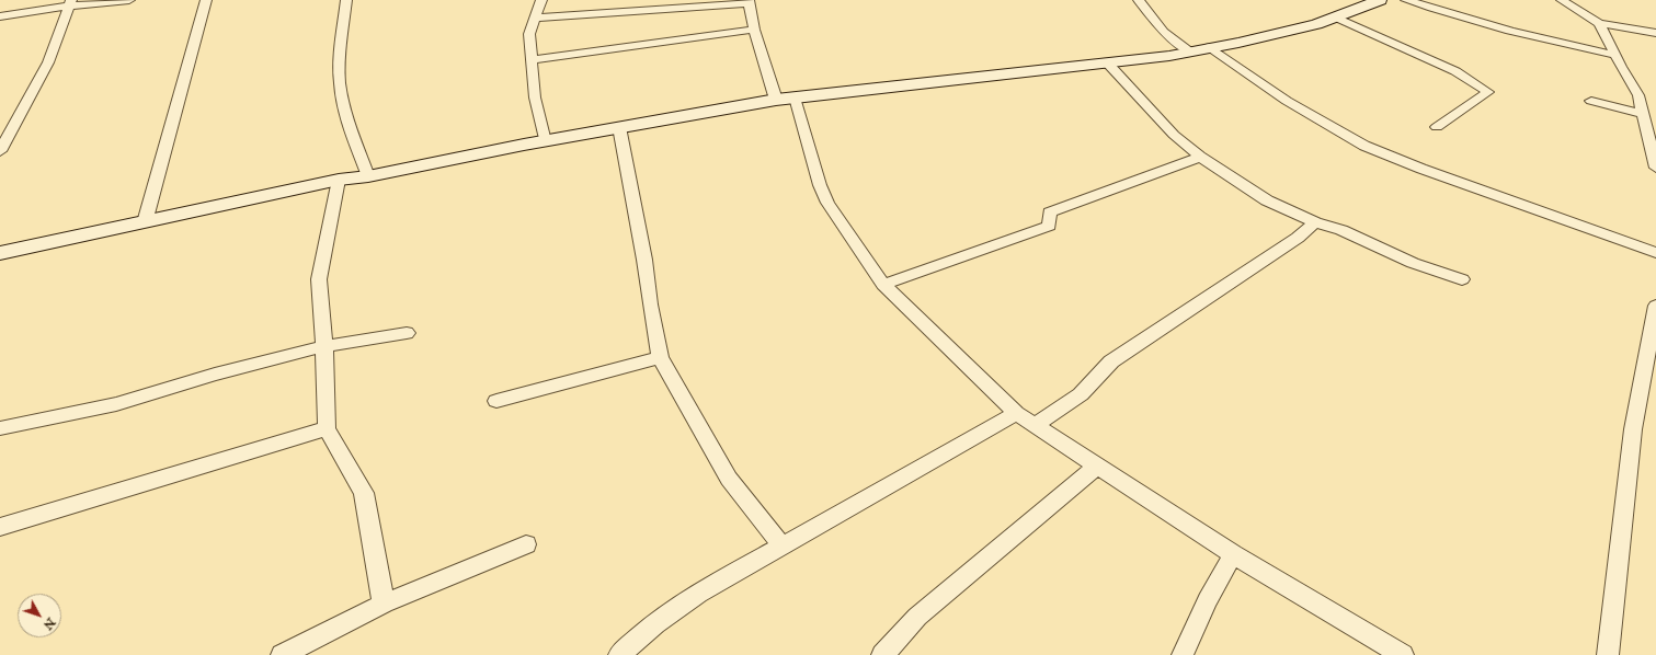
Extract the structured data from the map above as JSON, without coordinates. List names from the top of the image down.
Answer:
{
  "north": "bottom right"
}
